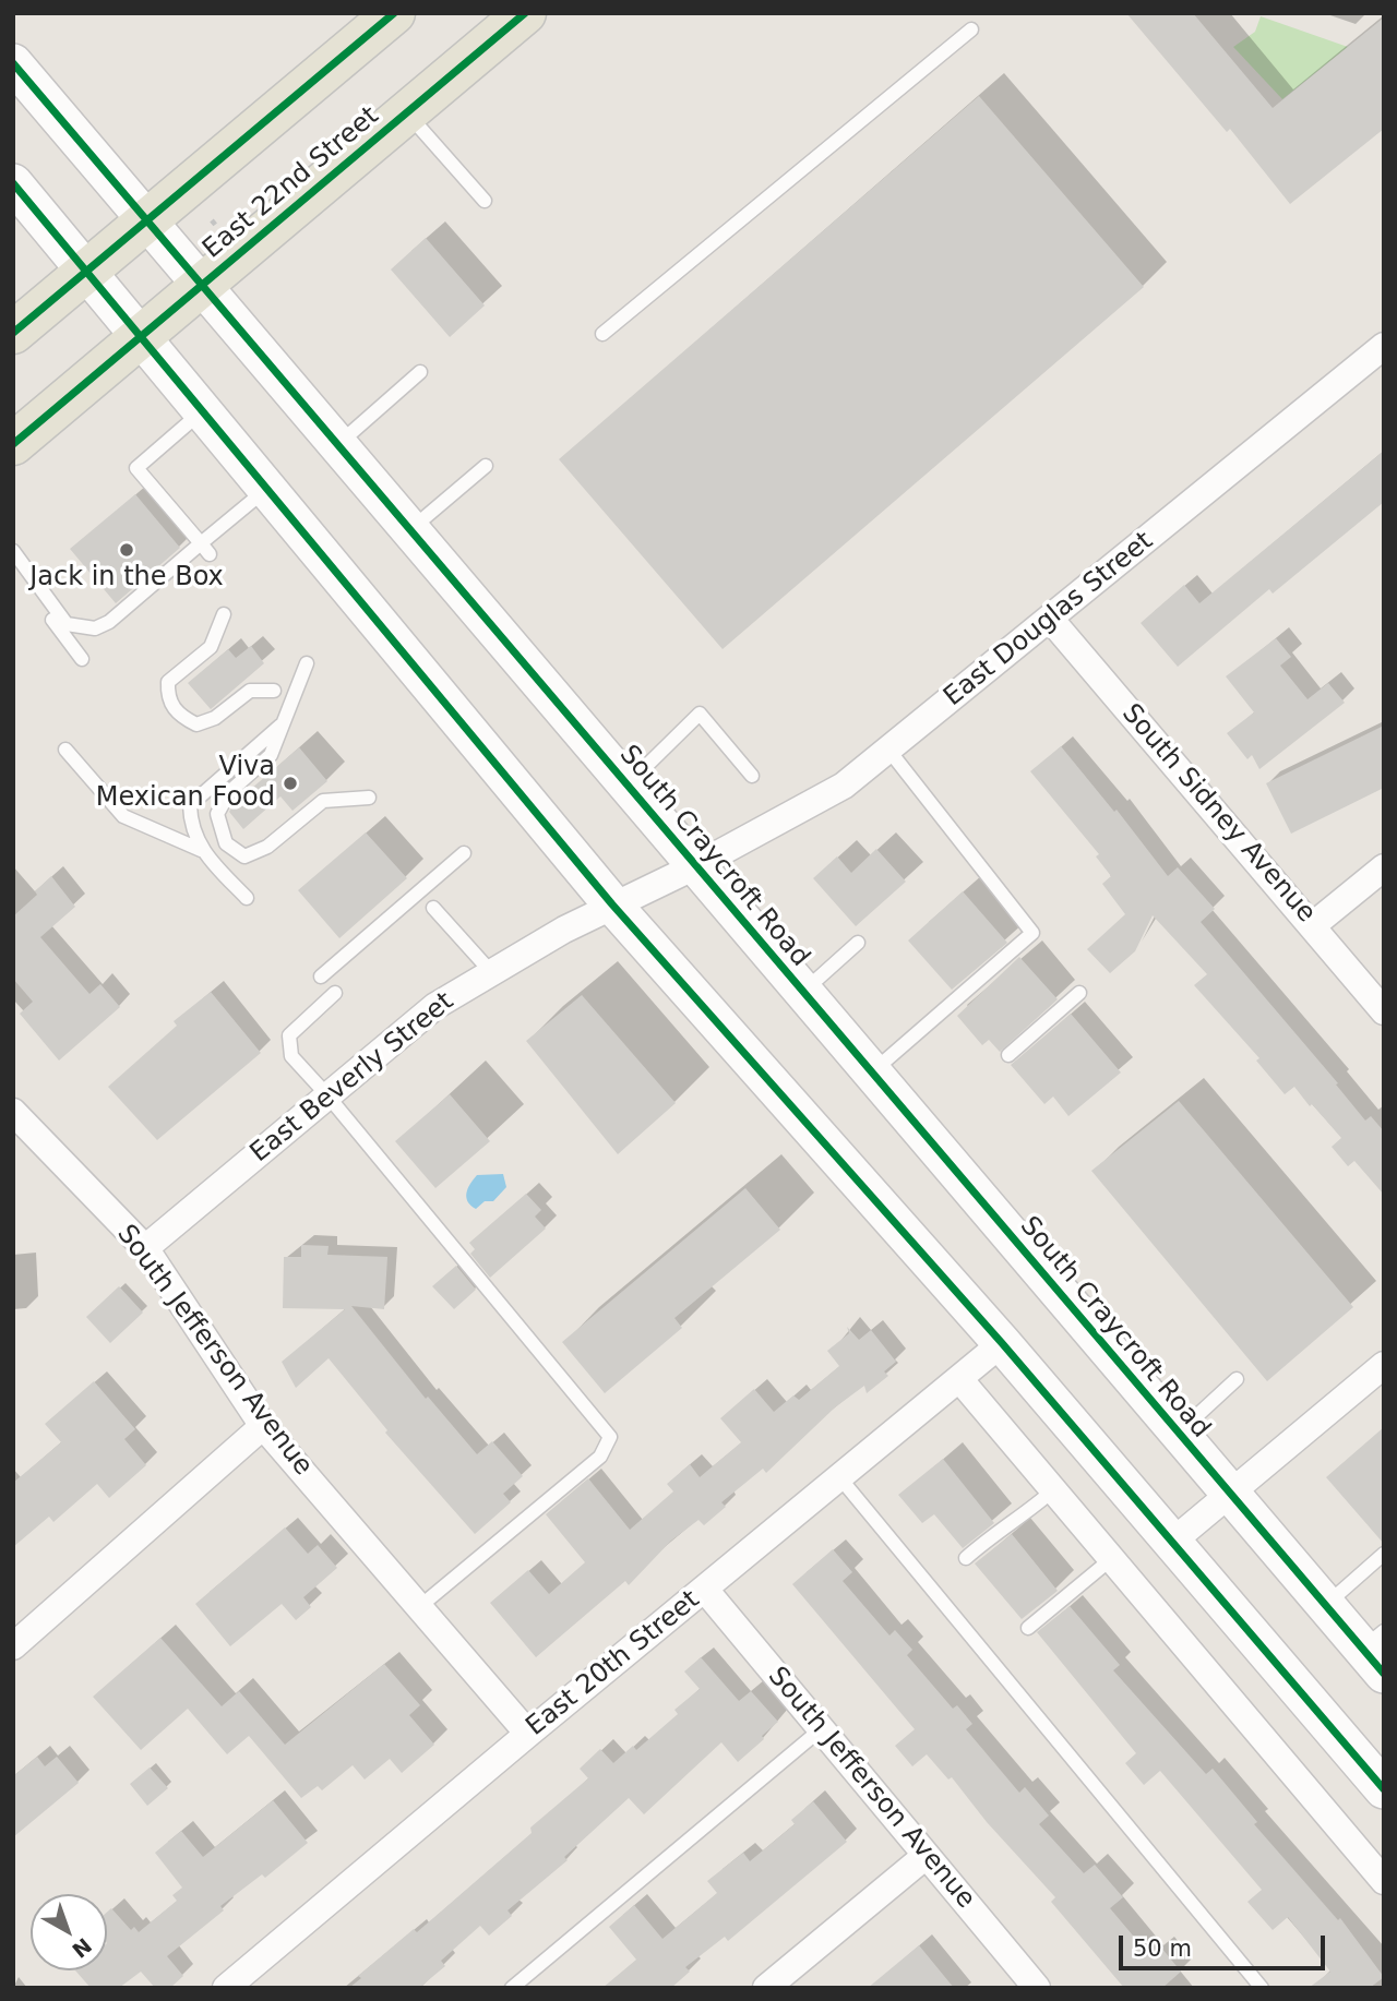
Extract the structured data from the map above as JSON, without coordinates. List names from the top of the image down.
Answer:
{
  "streets": {
    "main road": ["East 22nd Street", "South Craycroft Road"],
    "street": [
      "East Douglas Street",
      "South Sidney Avenue",
      "East Beverly Street",
      "South Jefferson Avenue",
      "East 20th Street"
    ]
  },
  "crossings": [
    ["East 22nd Street", "South Craycroft Road"],
    ["East Douglas Street", "South Sidney Avenue"],
    ["East Douglas Street", "South Craycroft Road"],
    ["East Douglas Street", "East Beverly Street"],
    ["South Craycroft Road", "East Beverly Street"],
    ["East Beverly Street", "South Jefferson Avenue"],
    ["South Jefferson Avenue", "East 20th Street"]
  ],
  "places": ["Jack in the Box", "Viva Mexican Food"],
  "scale_bar": "50 m",
  "north": "bottom right"
}
